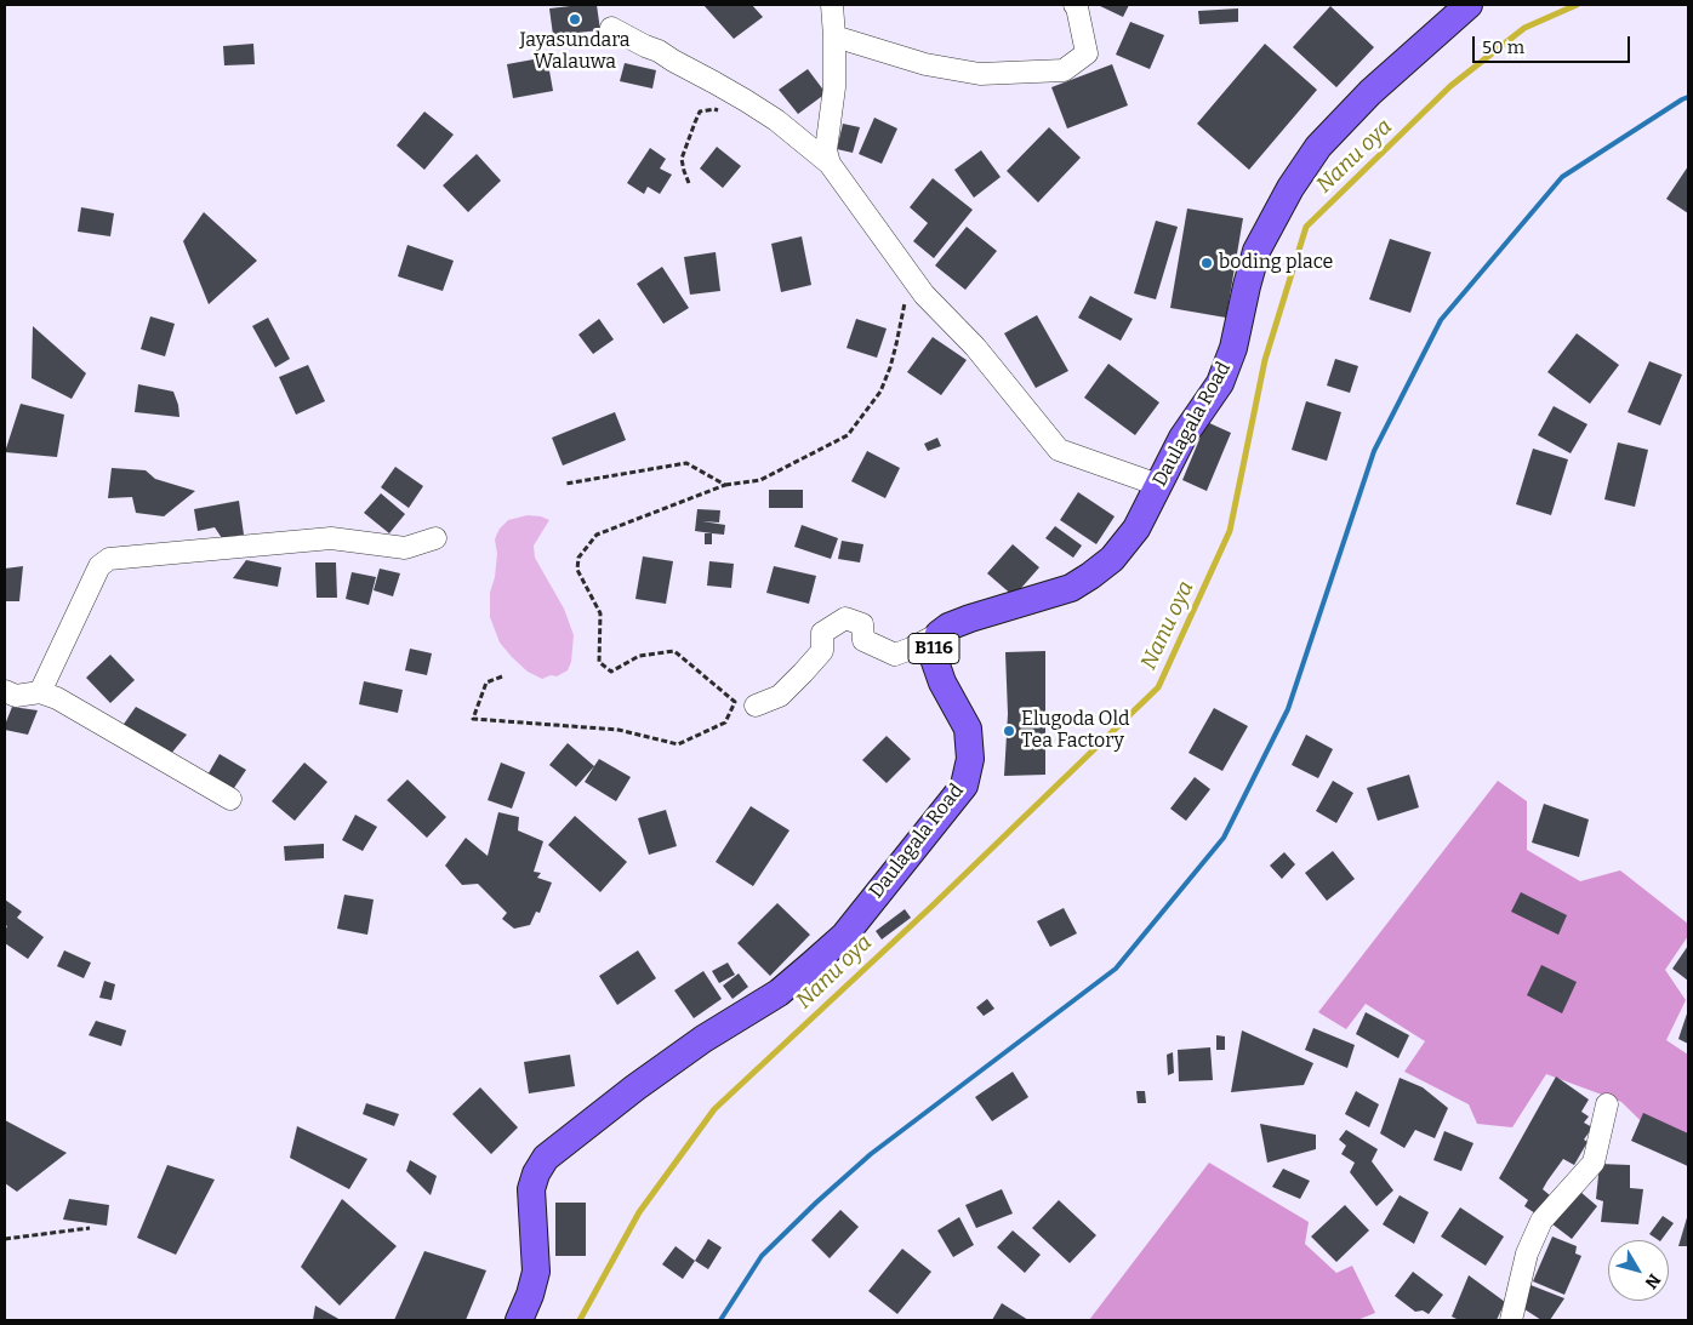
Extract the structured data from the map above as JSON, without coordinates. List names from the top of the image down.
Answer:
{
  "streets": {
    "main road": ["Daulagala Road", "B116"]
  },
  "water": ["Nanu oya"],
  "places": ["Jayasundara Walauwa", "boding place", "Elugoda Old Tea Factory"],
  "scale_bar": "50 m",
  "north": "bottom right"
}
